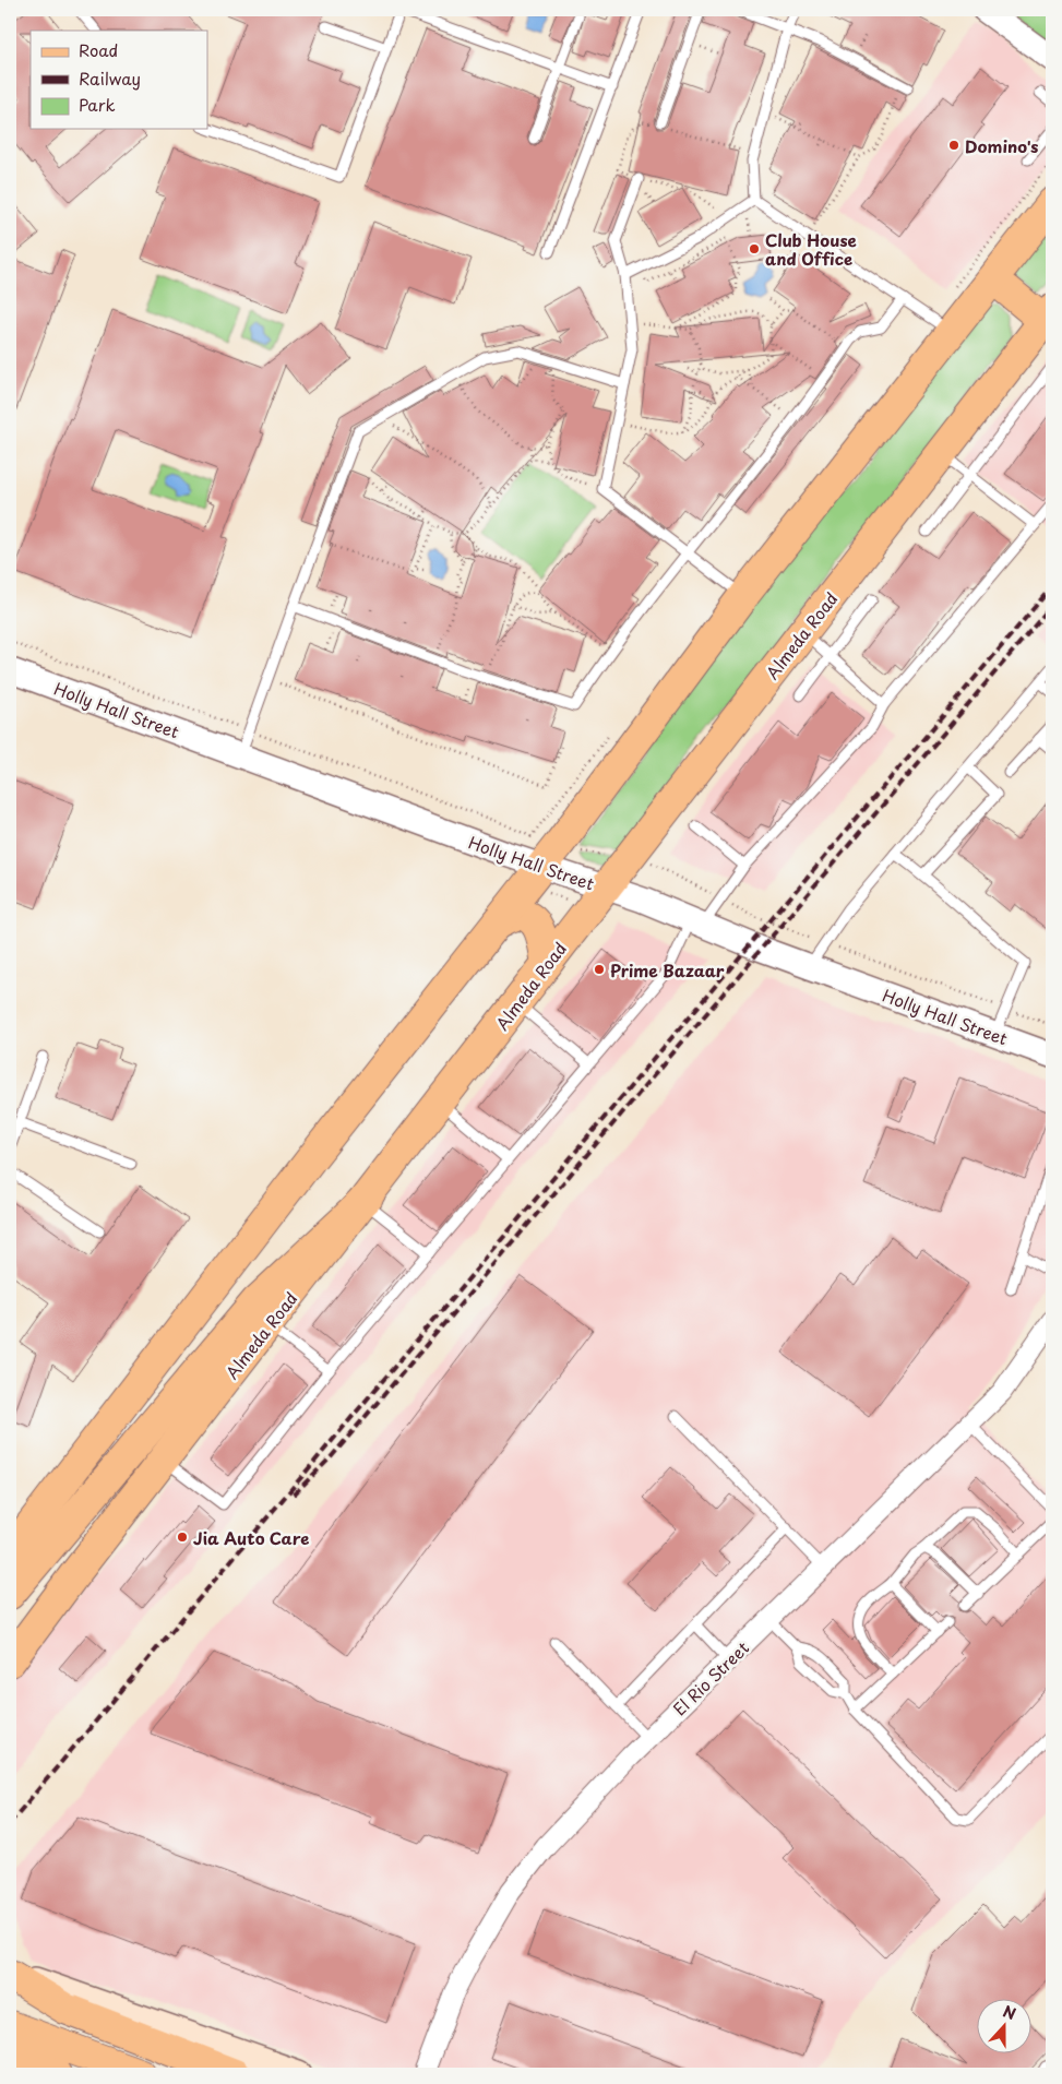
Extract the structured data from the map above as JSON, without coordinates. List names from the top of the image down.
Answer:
{
  "streets": {
    "main road": ["Almeda Road"],
    "street": ["Holly Hall Street", "El Rio Street"]
  },
  "crossings": [
    ["Almeda Road", "Holly Hall Street"]
  ],
  "places": [
    "Domino's",
    "Club House and Office",
    "Prime Bazaar",
    "Jia Auto Care"
  ],
  "legend": ["Road", "Railway", "Park"],
  "north": "top"
}
